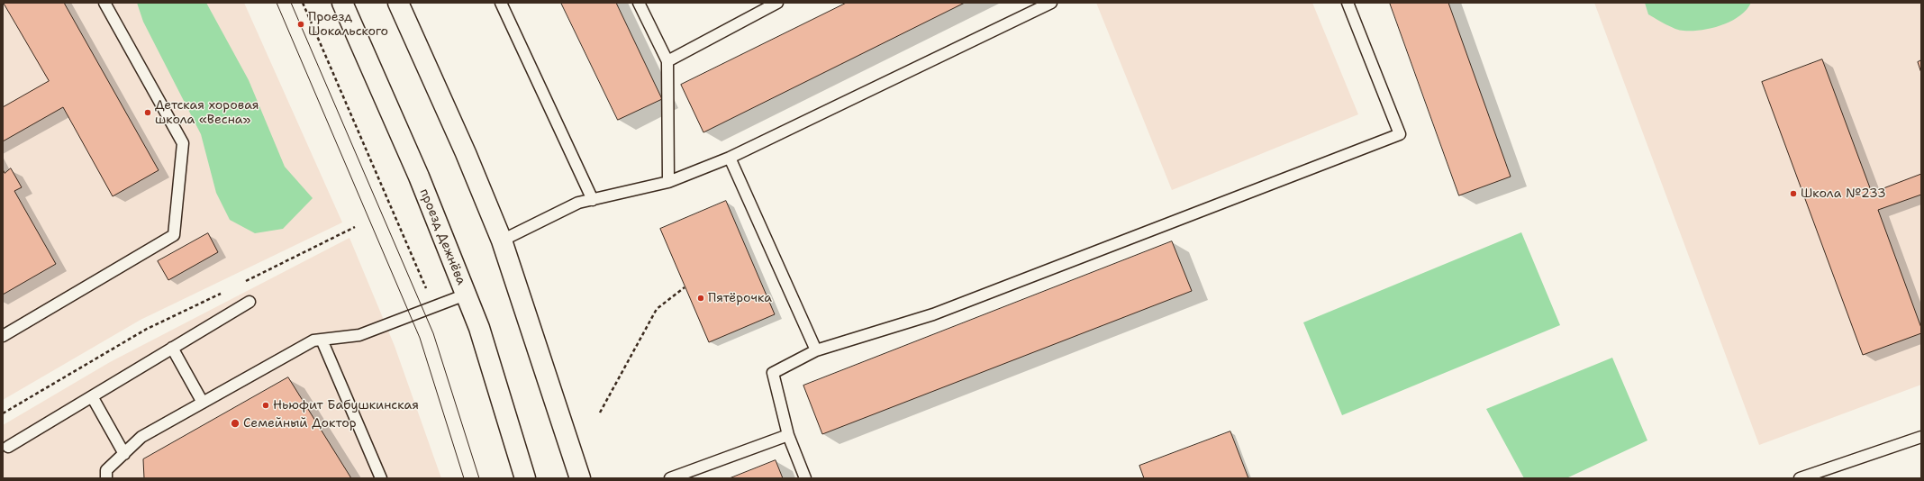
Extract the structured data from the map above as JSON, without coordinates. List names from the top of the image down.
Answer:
{
  "streets": {
    "main road": ["проезд Дежнёва"]
  },
  "places": [
    "Проезд Шокальского",
    "Детская хоровая школа «Весна»",
    "Школа №233",
    "Пятёрочка",
    "Ньюфит Бабушкинская",
    "Семейный Доктор"
  ]
}
